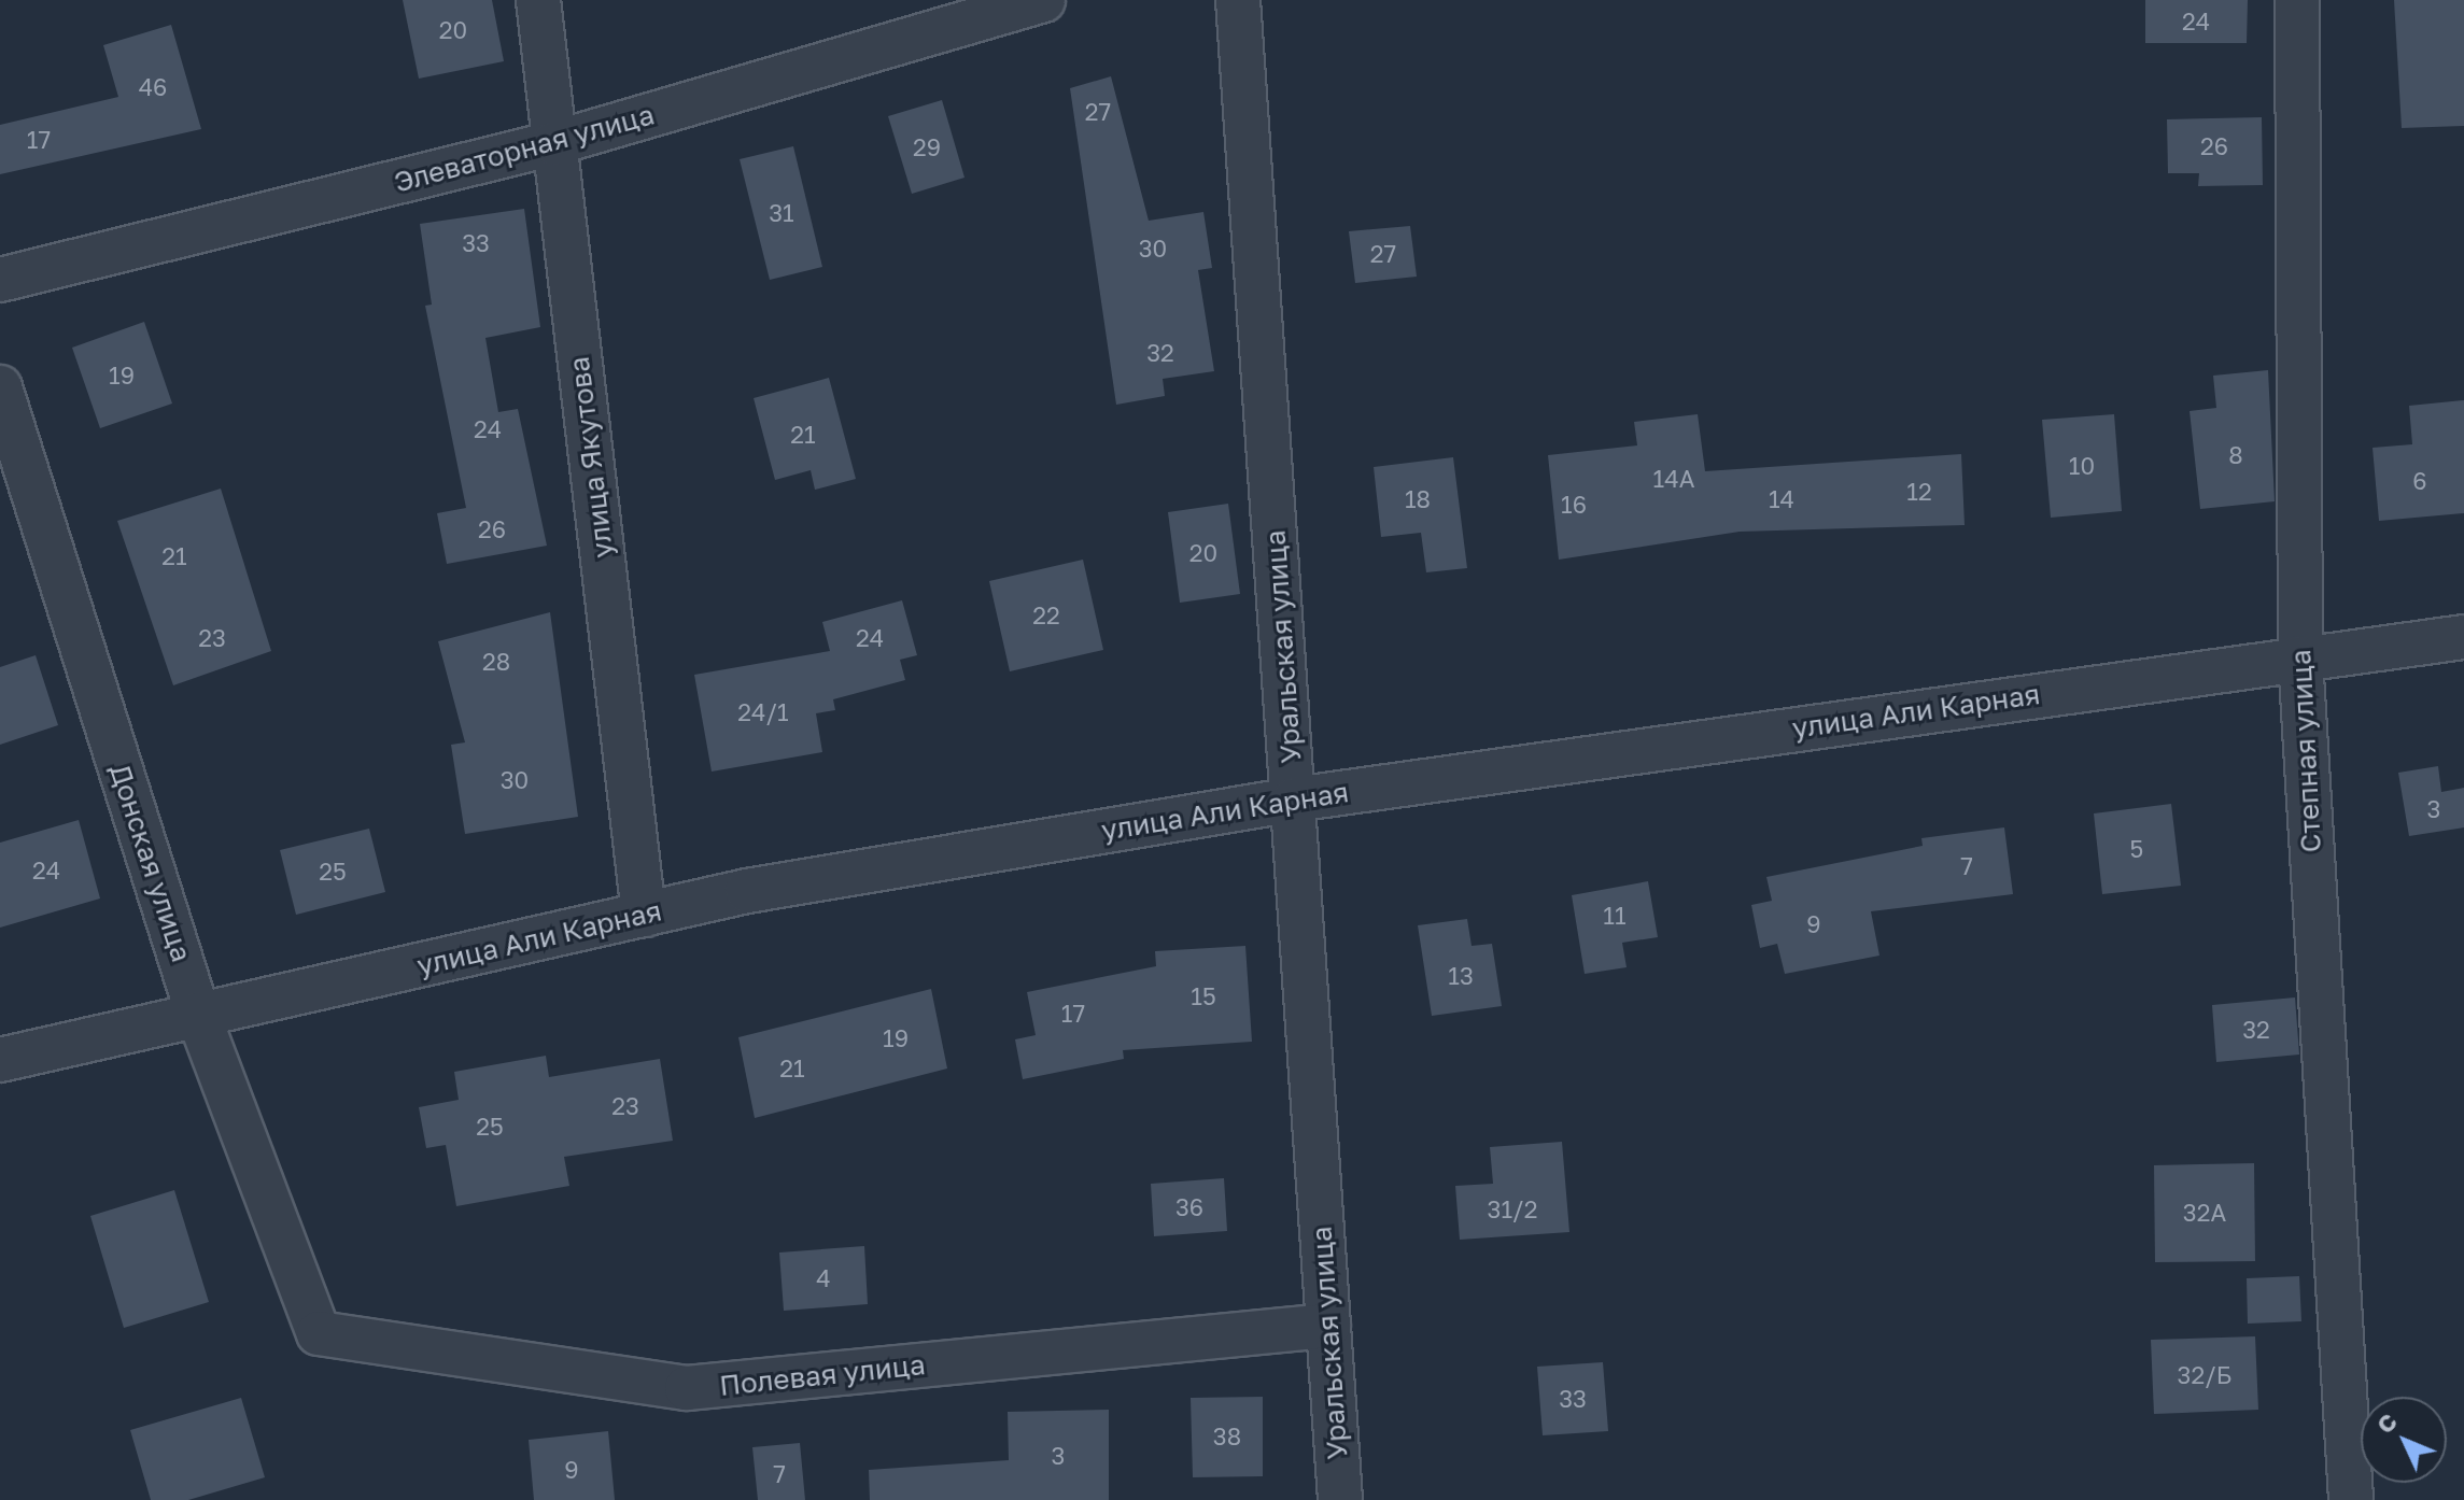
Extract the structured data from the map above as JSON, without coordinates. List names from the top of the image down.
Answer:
{
  "streets": {
    "street": [
      "Элеваторная улица",
      "улица Якутова",
      "Уральская улица",
      "улица Али Карная",
      "Степная улица",
      "Донская улица",
      "Полевая улица"
    ]
  },
  "crossings": [
    ["Элеваторная улица", "улица Якутова"],
    ["улица Якутова", "улица Али Карная"],
    ["Уральская улица", "улица Али Карная"],
    ["Уральская улица", "Полевая улица"],
    ["улица Али Карная", "Степная улица"],
    ["улица Али Карная", "Донская улица"],
    ["Донская улица", "Полевая улица"]
  ],
  "house_numbers": [
    "24",
    "20",
    "46",
    "27",
    "17",
    "26",
    "29",
    "31",
    "33",
    "30",
    "27",
    "32",
    "19",
    "24",
    "21",
    "8",
    "10",
    "14А",
    "6",
    "12",
    "18",
    "14",
    "16",
    "26",
    "20",
    "21",
    "22",
    "23",
    "24",
    "28",
    "24/1",
    "30",
    "3",
    "5",
    "7",
    "24",
    "25",
    "11",
    "9",
    "13",
    "15",
    "17",
    "32",
    "19",
    "21",
    "23",
    "25",
    "36",
    "31/2",
    "32А",
    "4",
    "32/Б",
    "33",
    "38",
    "3",
    "9",
    "7"
  ],
  "north": "top left"
}
